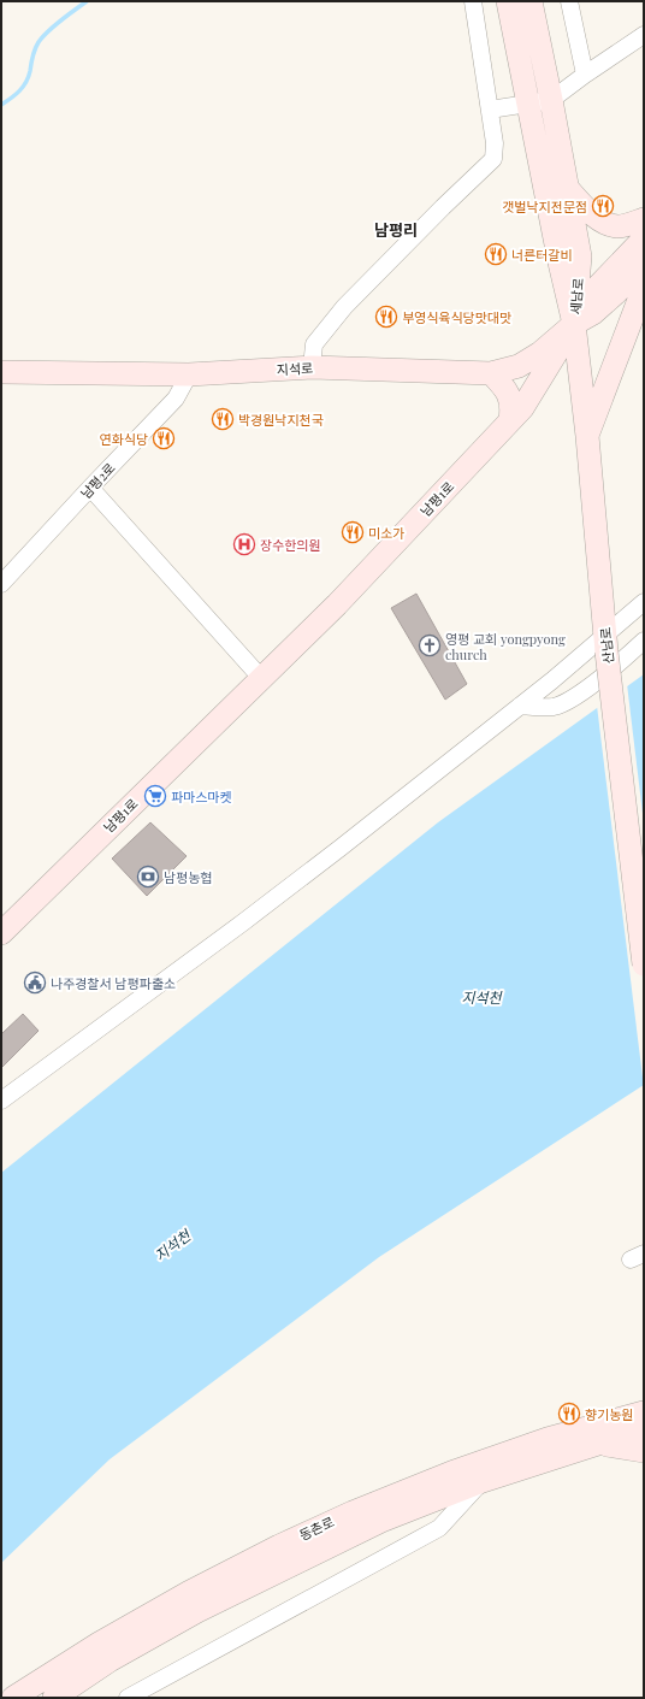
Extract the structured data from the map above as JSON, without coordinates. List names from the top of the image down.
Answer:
{
  "streets": {
    "main road": [
      "세남로",
      "지석로",
      "남평1로",
      "산남로",
      "동촌로"
    ],
    "street": ["남평2로"]
  },
  "crossings": [
    ["세남로", "지석로"],
    ["세남로", "남평1로"],
    ["세남로", "산남로"],
    ["지석로", "남평2로"],
    ["지석로", "남평1로"],
    ["지석로", "산남로"],
    ["남평1로", "산남로"]
  ],
  "districts": ["남평리"],
  "water": ["지석천"],
  "places": {
    "restaurant": [
      "갯벌낙지전문점",
      "너른터갈비",
      "부영식육식당맛대맛",
      "박경원낙지천국",
      "연화식당",
      "미소가",
      "향기농원"
    ],
    "hospital": ["장수한의원"],
    "church": ["영평 교회 yongpyong church"],
    "supermarket": ["파마스마켓"],
    "bank": ["남평농협"],
    "public building": ["나주경찰서 남평파출소"]
  }
}
